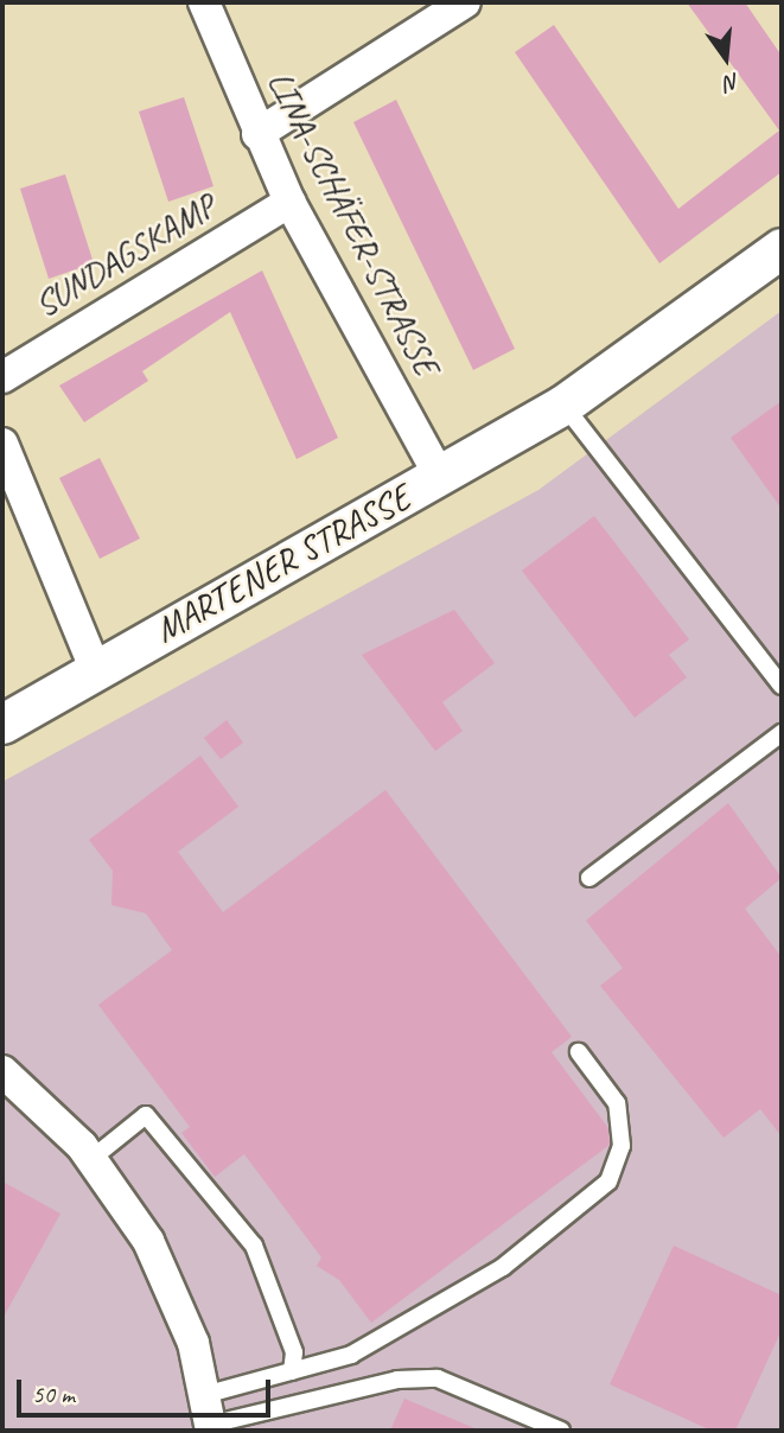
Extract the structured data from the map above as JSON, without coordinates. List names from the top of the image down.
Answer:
{
  "streets": {
    "street": ["LINA-SCHÄFER-STRASSE", "SUNDAGSKAMP", "MARTENER STRASSE"]
  },
  "crossings": [
    ["LINA-SCHÄFER-STRASSE", "SUNDAGSKAMP"],
    ["LINA-SCHÄFER-STRASSE", "MARTENER STRASSE"]
  ],
  "scale_bar": "50 m",
  "north": "bottom"
}
